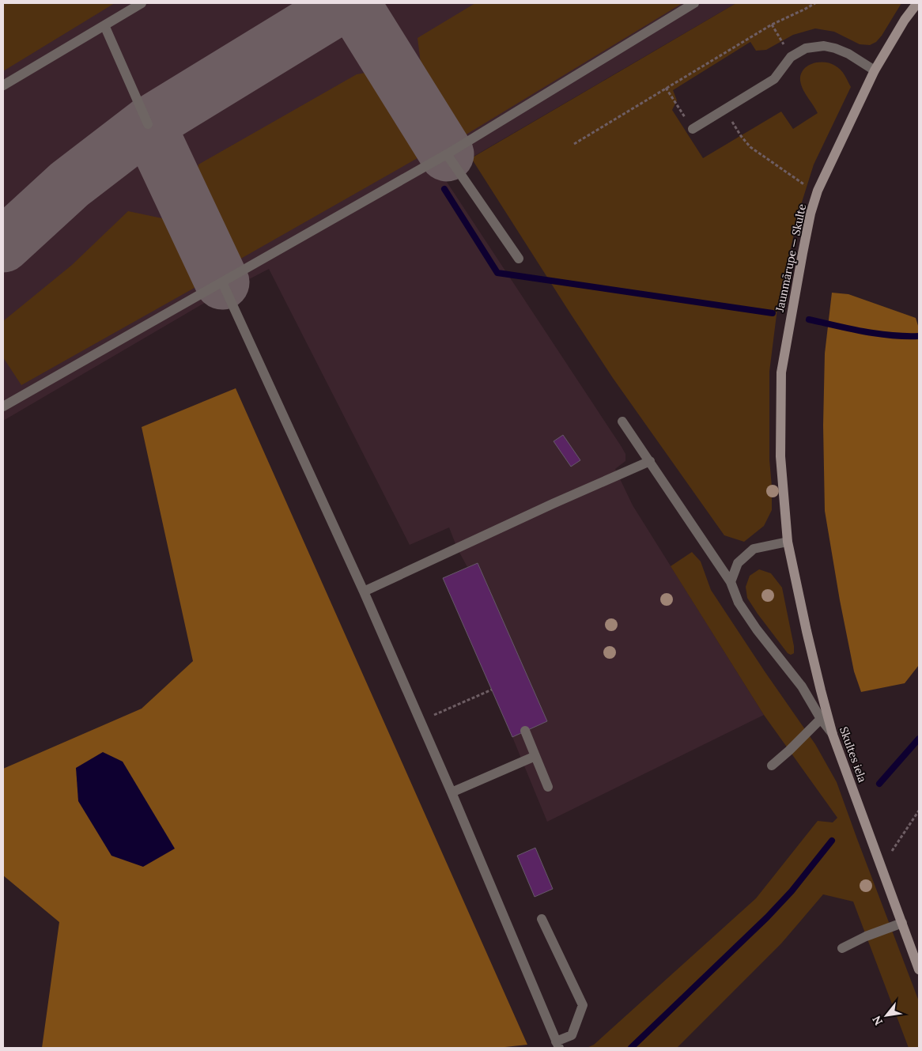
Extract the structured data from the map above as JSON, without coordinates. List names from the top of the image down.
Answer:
{
  "streets": {
    "main road": ["Jaunmārupe — Skulte", "Skultes iela"]
  },
  "crossings": [
    ["Jaunmārupe — Skulte", "Skultes iela"]
  ],
  "north": "bottom left"
}
